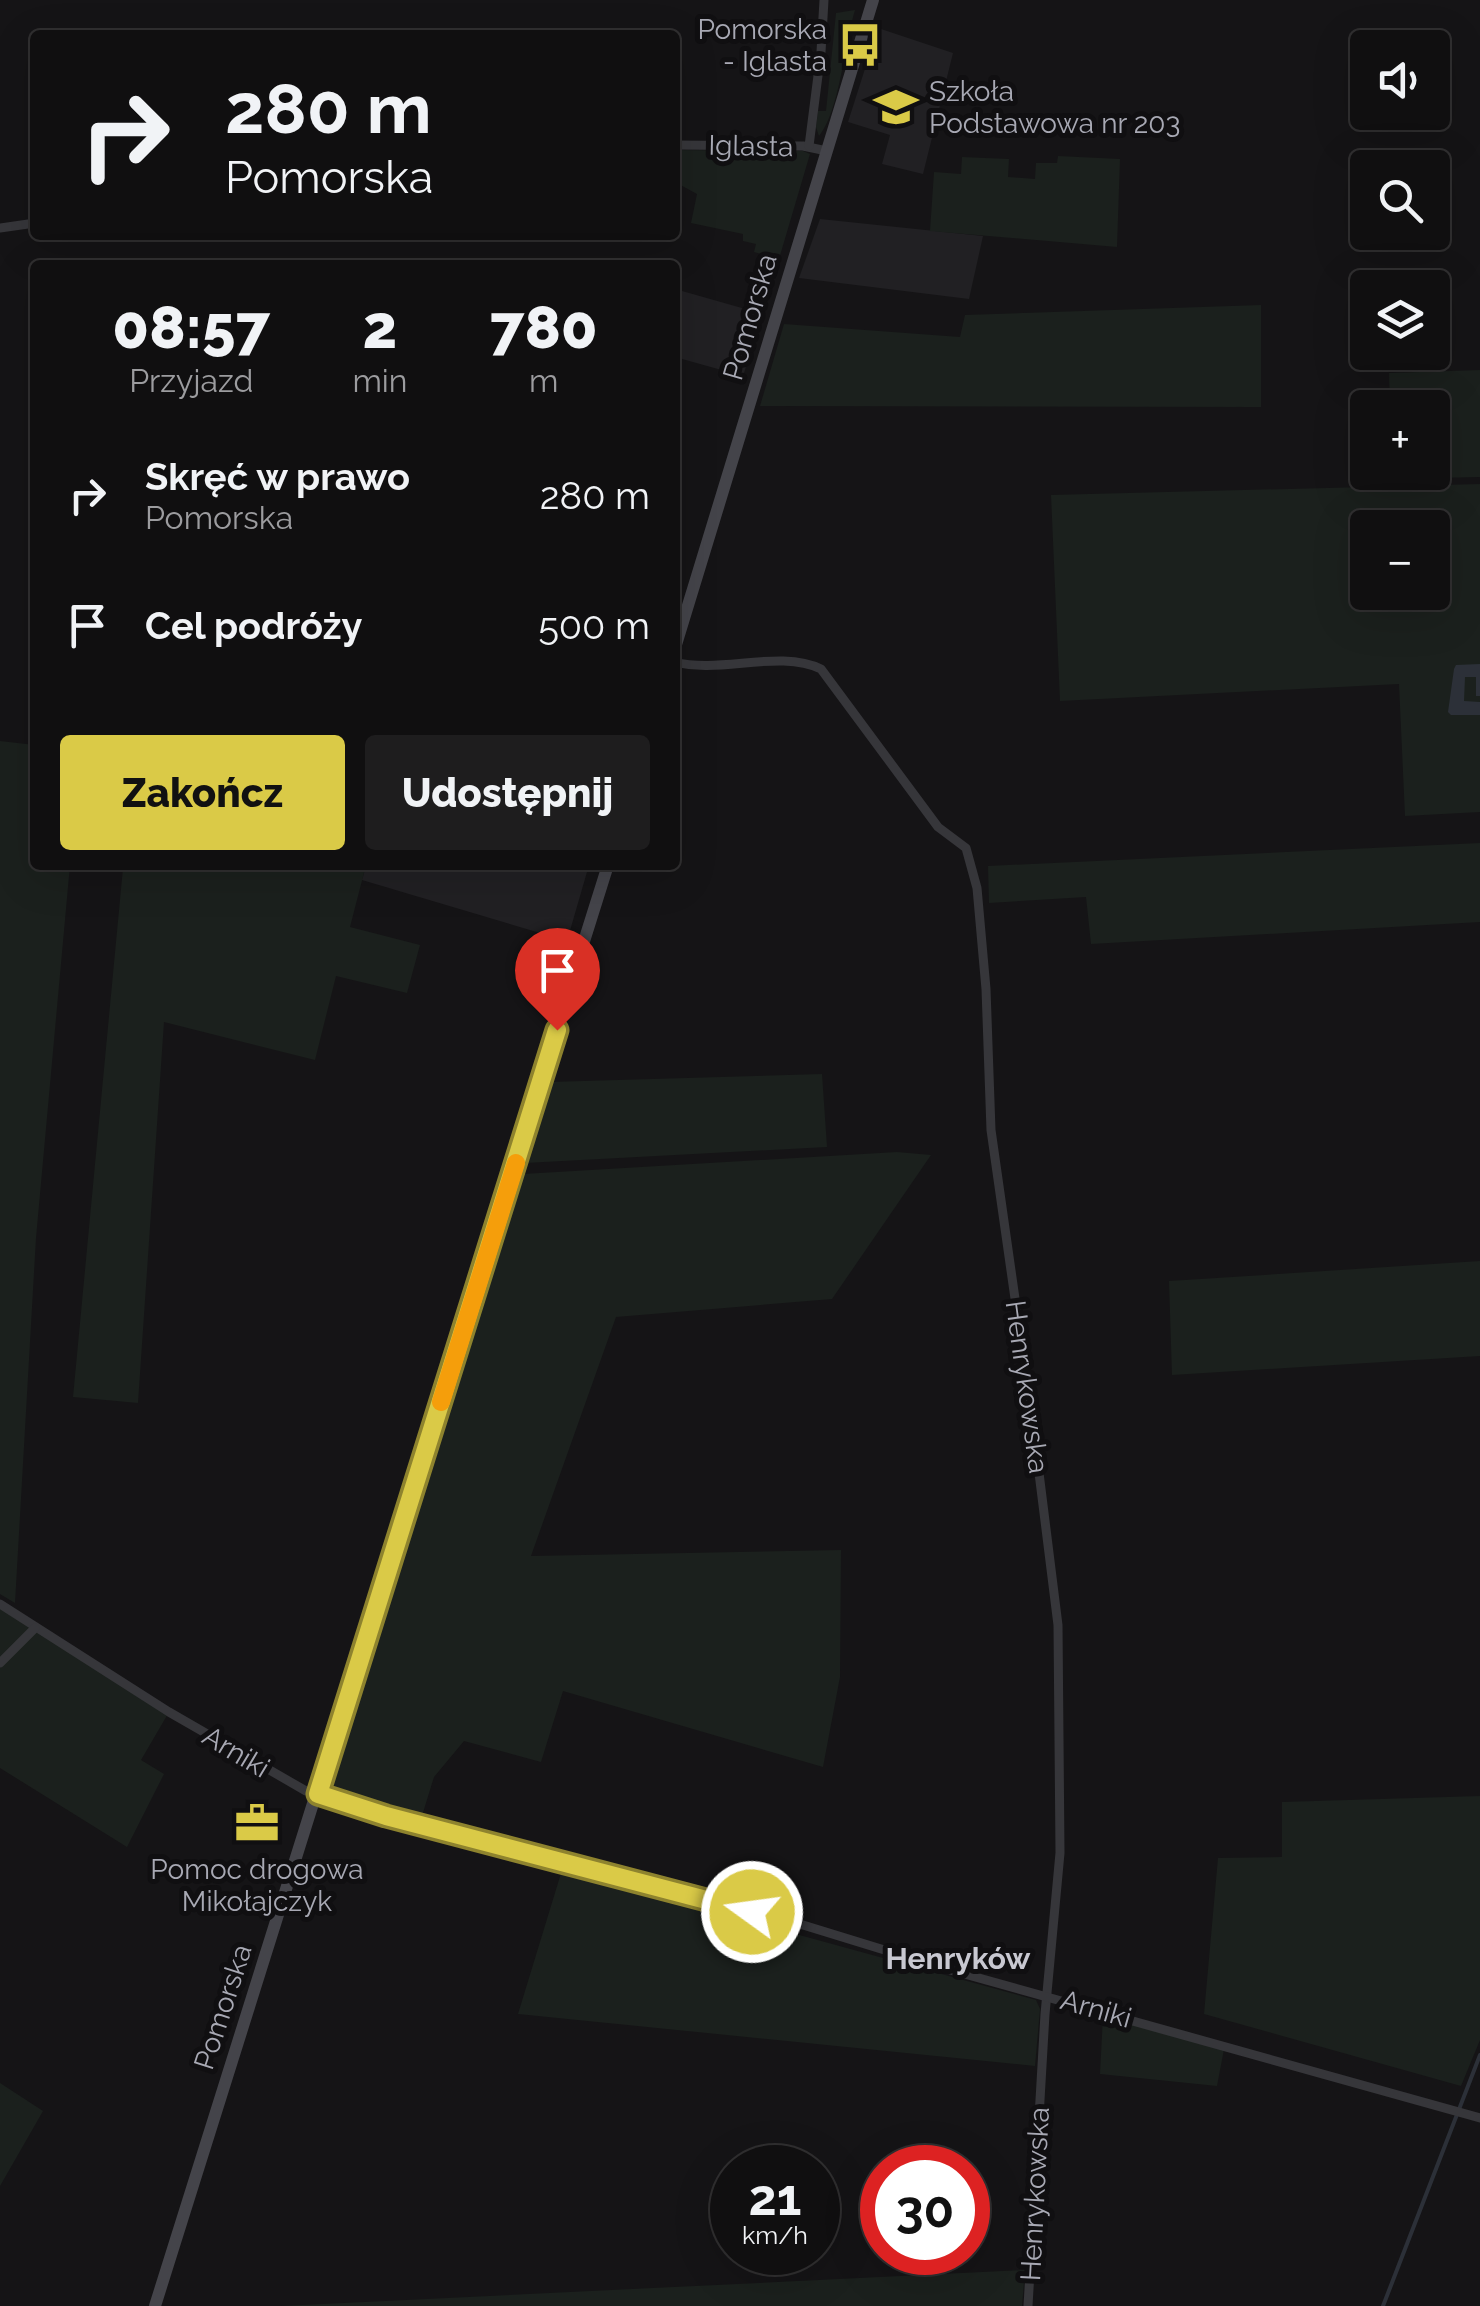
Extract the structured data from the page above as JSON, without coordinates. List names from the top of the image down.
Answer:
{
  "streets": {
    "street": [
      "Iglasta",
      "Pomorska",
      "Henrykowska",
      "Arniki"
    ]
  },
  "crossings": [
    ["Iglasta", "Pomorska"],
    ["Pomorska", "Arniki"],
    ["Henrykowska", "Arniki"]
  ],
  "districts": ["Henryków"],
  "places": {
    "bus stop": ["Pomorska - Iglasta"],
    "school or university": ["Szkoła Podstawowa nr 203"],
    "office": ["Pomoc drogowa Mikołajczyk"]
  },
  "page": {
    "map_buttons": ["+", "−"],
    "turn": ["280 m", "Pomorska"],
    "eta": [
      "08:57",
      "Przyjazd",
      "2",
      "min",
      "780",
      "m"
    ],
    "list": [
      {
        "name": "Skręć w prawo",
        "note": "Pomorska",
        "value": "280 m"
      },
      {
        "name": "Cel podróży",
        "value": "500 m"
      }
    ],
    "buttons": ["Zakończ", "Udostępnij"],
    "speed": "21 km/h",
    "limit": "30"
  }
}
